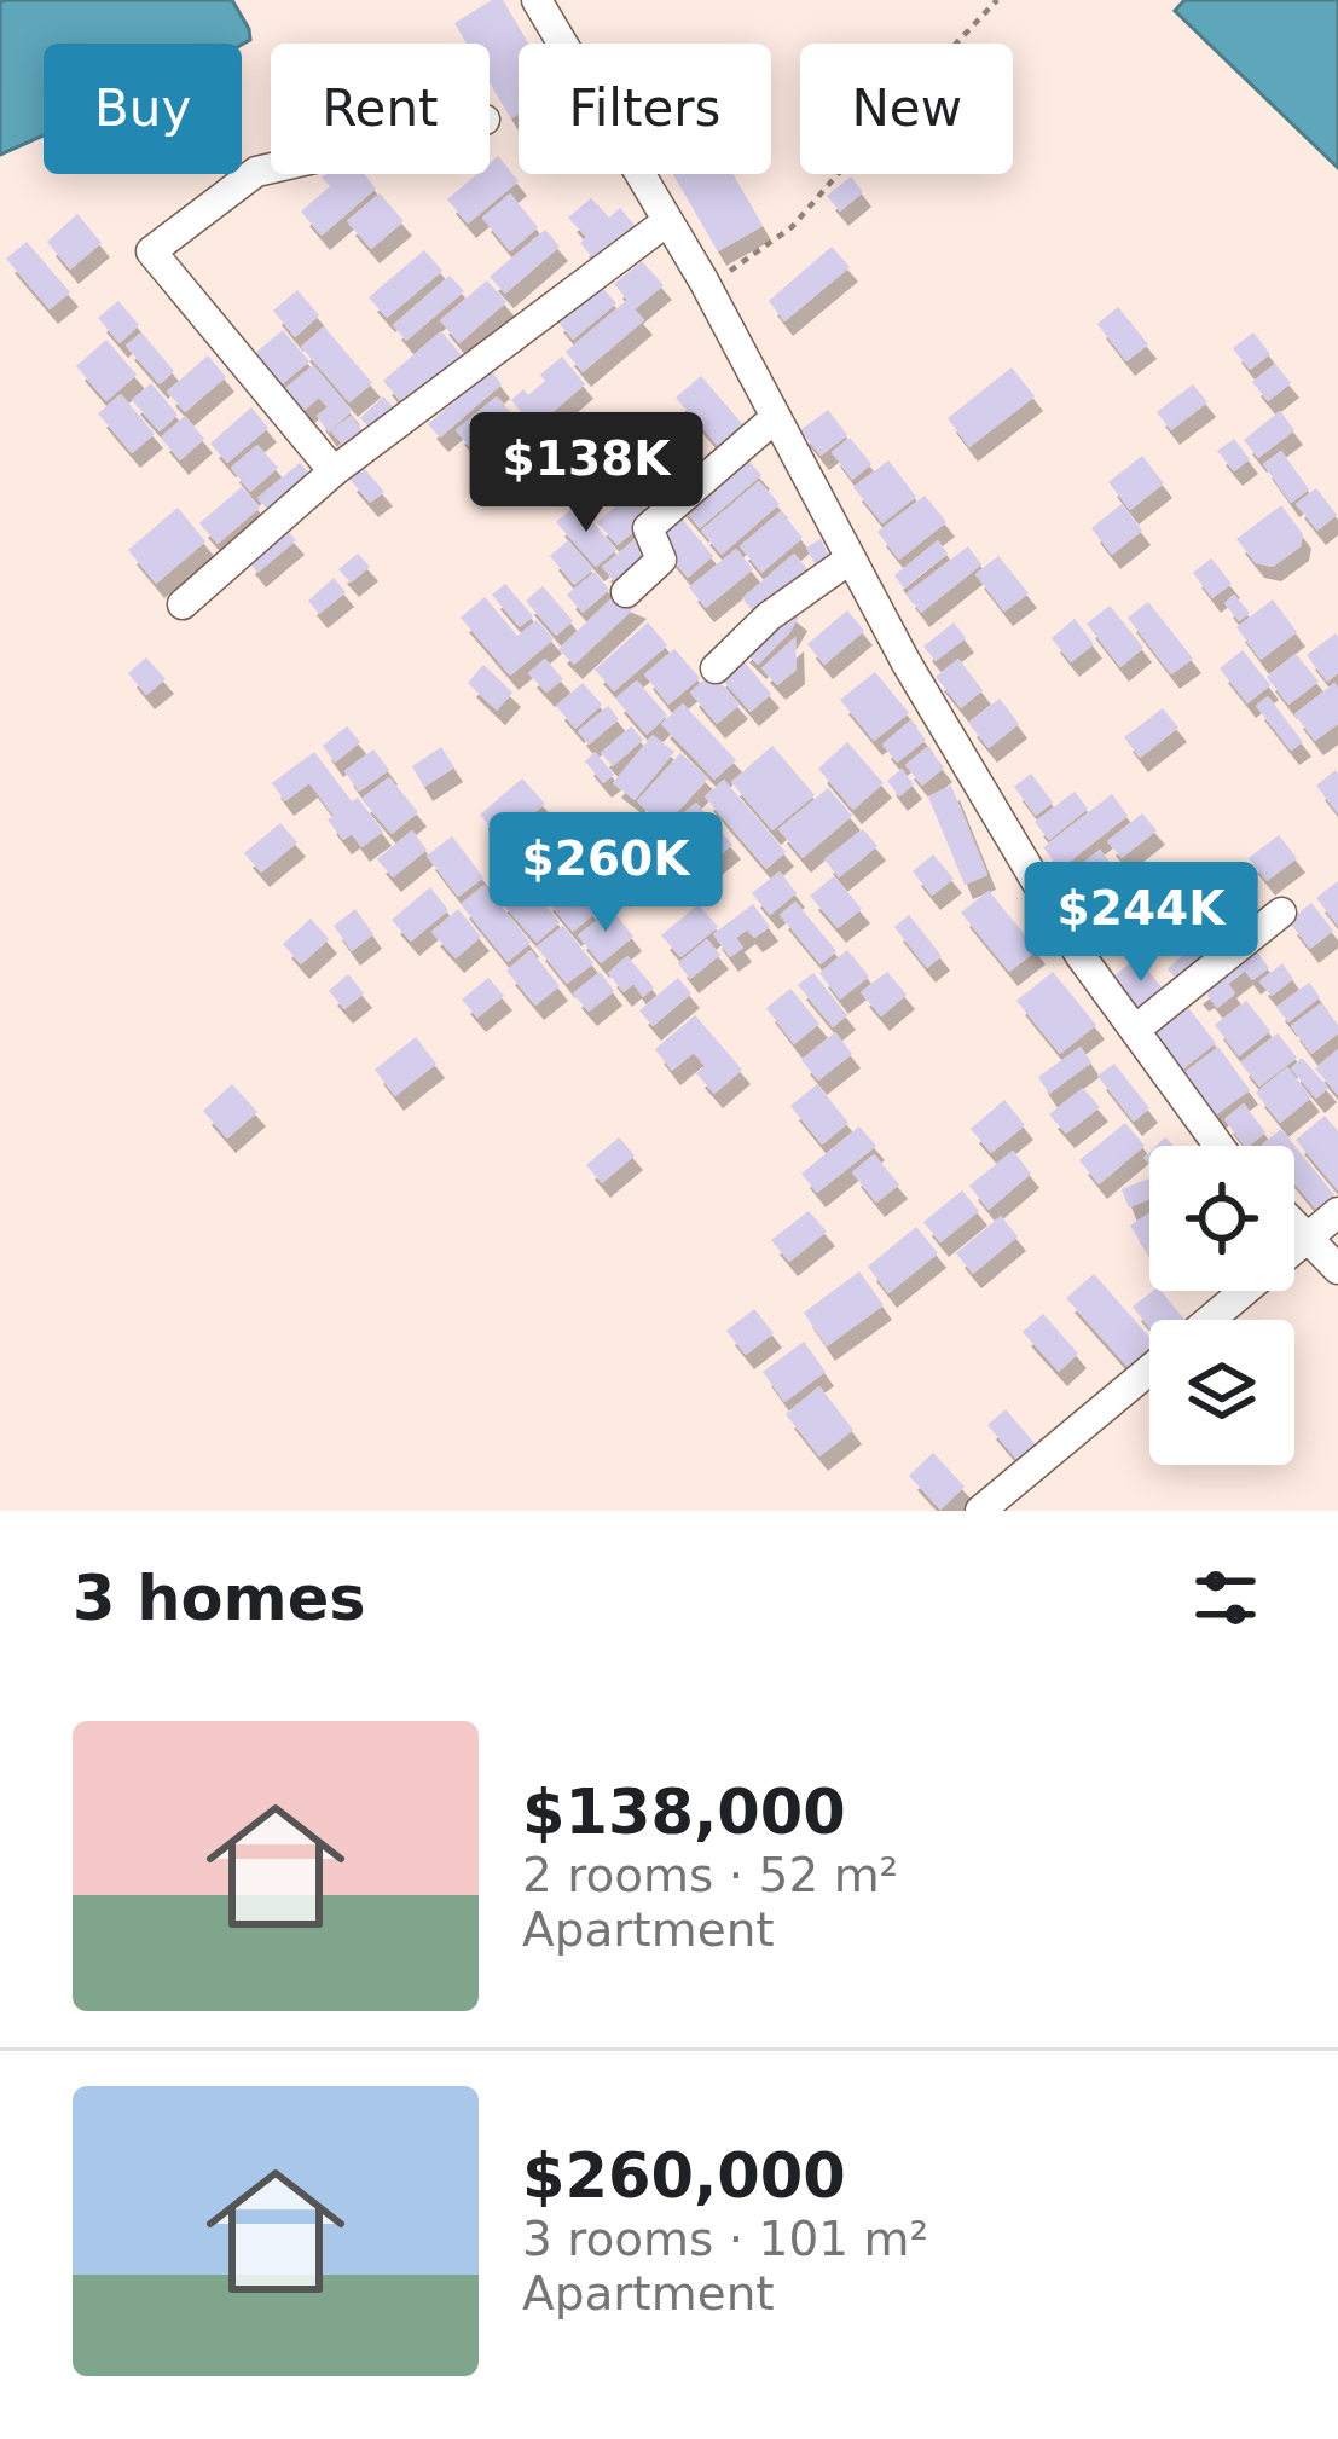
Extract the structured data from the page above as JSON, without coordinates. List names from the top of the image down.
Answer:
{
  "page": {
    "chip": [
      "Buy",
      "Rent",
      "Filters",
      "New"
    ],
    "price": ["$138K", "$260K", "$244K"],
    "heading": "3 homes",
    "list": [
      {
        "name": "$138,000",
        "note": "2 rooms · 52 m² · Apartment"
      },
      {
        "name": "$260,000",
        "note": "3 rooms · 101 m² · Apartment"
      }
    ]
  }
}
